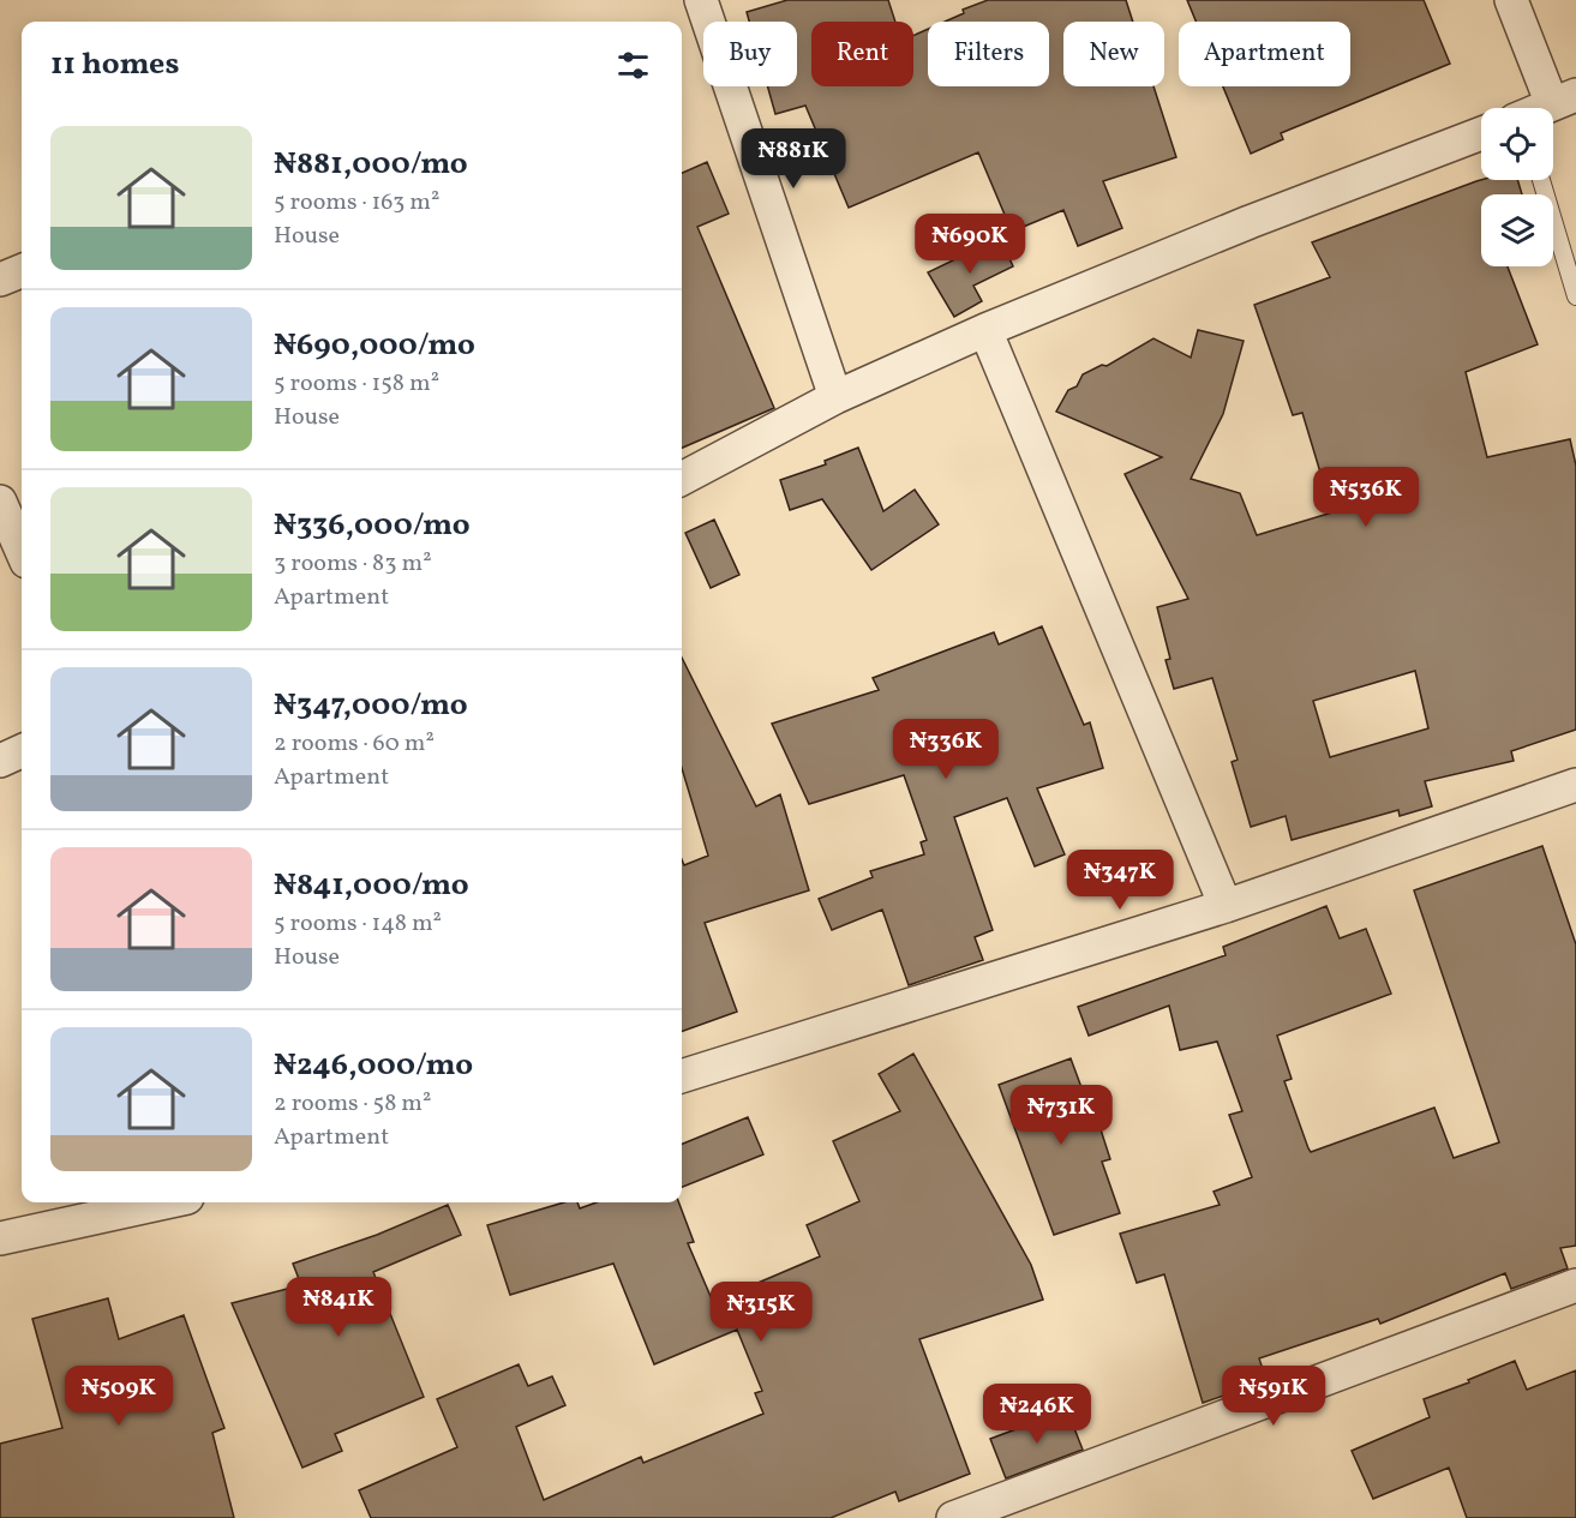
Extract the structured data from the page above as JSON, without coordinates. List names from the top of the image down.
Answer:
{
  "page": {
    "chip": [
      "Buy",
      "Rent",
      "Filters",
      "New",
      "Apartment"
    ],
    "heading": "11 homes",
    "list": [
      {
        "name": "₦881,000/mo",
        "note": "5 rooms · 163 m² · House"
      },
      {
        "name": "₦690,000/mo",
        "note": "5 rooms · 158 m² · House"
      },
      {
        "name": "₦336,000/mo",
        "note": "3 rooms · 83 m² · Apartment"
      },
      {
        "name": "₦347,000/mo",
        "note": "2 rooms · 60 m² · Apartment"
      },
      {
        "name": "₦841,000/mo",
        "note": "5 rooms · 148 m² · House"
      },
      {
        "name": "₦246,000/mo",
        "note": "2 rooms · 58 m² · Apartment"
      }
    ],
    "price": [
      "₦881K",
      "₦690K",
      "₦536K",
      "₦336K",
      "₦347K",
      "₦731K",
      "₦841K",
      "₦315K",
      "₦509K",
      "₦591K",
      "₦246K"
    ]
  }
}
